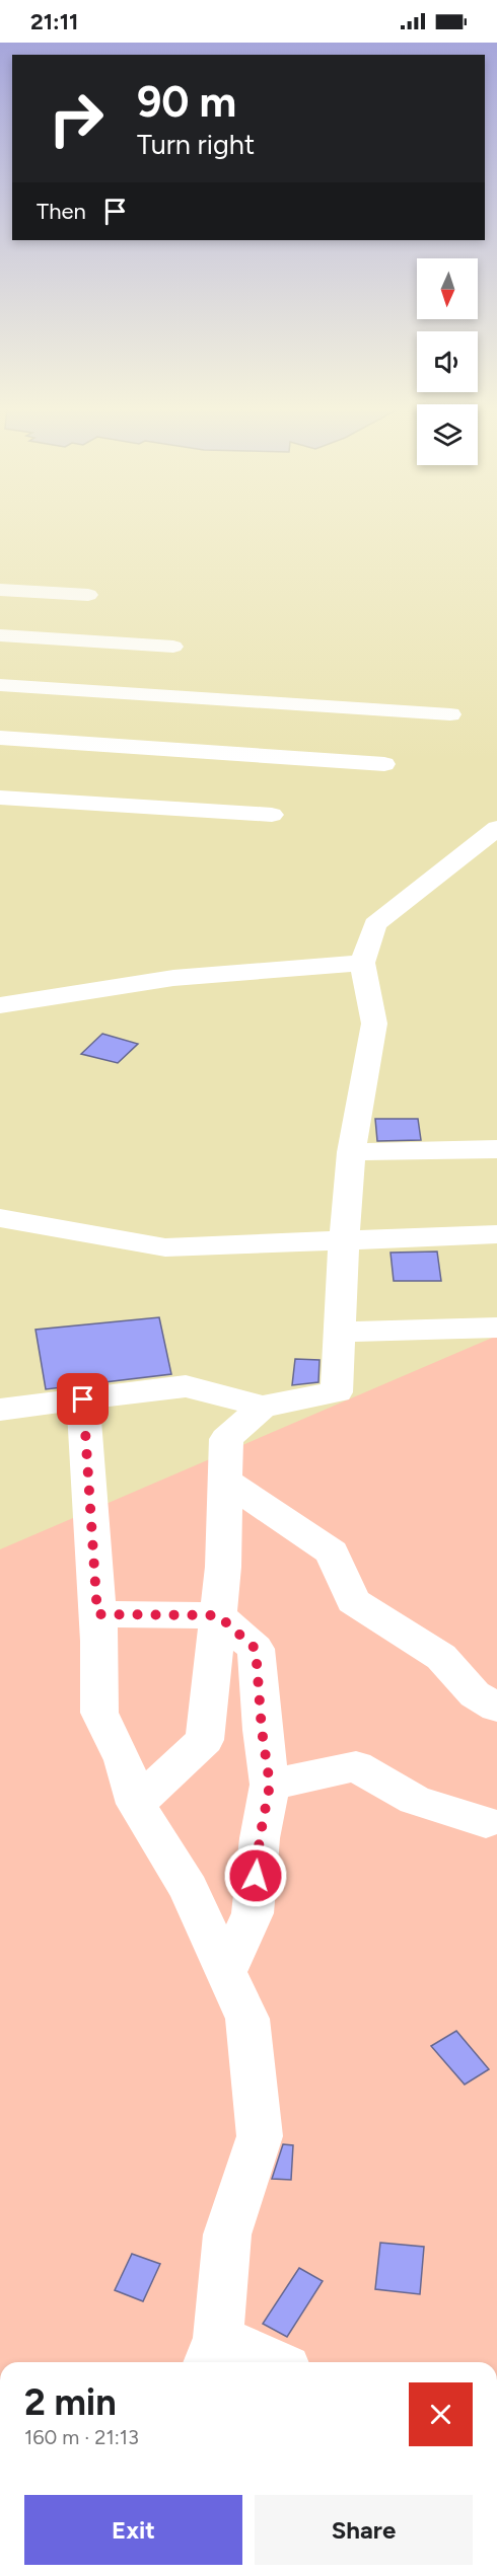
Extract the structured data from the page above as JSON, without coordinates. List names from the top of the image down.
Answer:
{
  "north": "bottom",
  "page": {
    "status": "21:11",
    "turn": ["90 m", "Turn right"],
    "then": "Then",
    "heading": ["2 min", "160 m · 21:13"],
    "buttons": ["Exit", "Share"]
  }
}
